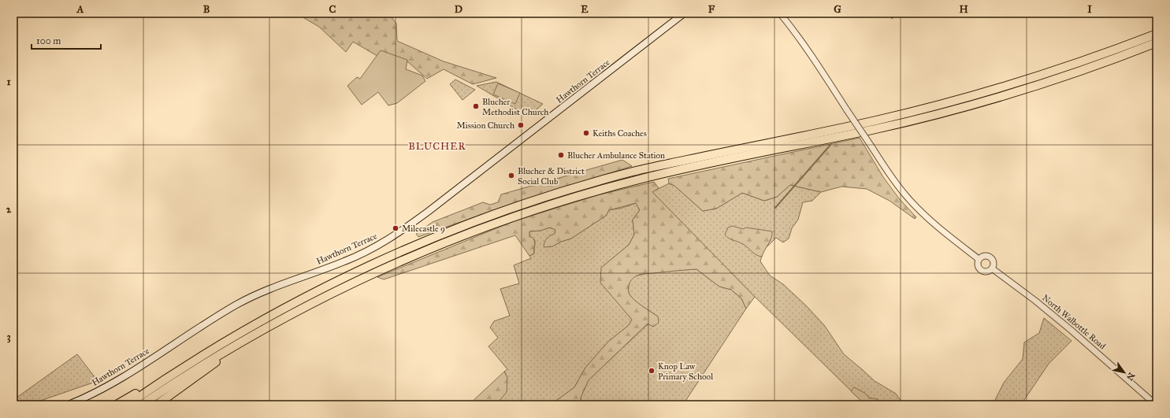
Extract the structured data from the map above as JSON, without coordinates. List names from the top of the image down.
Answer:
{
  "streets": {
    "main road": ["Hawthorn Terrace"],
    "street": ["North Walbottle Road"]
  },
  "districts": ["BLUCHER"],
  "places": [
    "Blucher Methodist Church",
    "Mission Church",
    "Keiths Coaches",
    "Blucher Ambulance Station",
    "Blucher & District Social Club",
    "Milecastle 9",
    "Knop Law Primary School"
  ],
  "scale_bar": "100 m",
  "north": "bottom right",
  "grid": {
    "columns": [
      "A",
      "B",
      "C",
      "D",
      "E",
      "F",
      "G",
      "H",
      "I"
    ],
    "rows": ["1", "2", "3"]
  }
}
